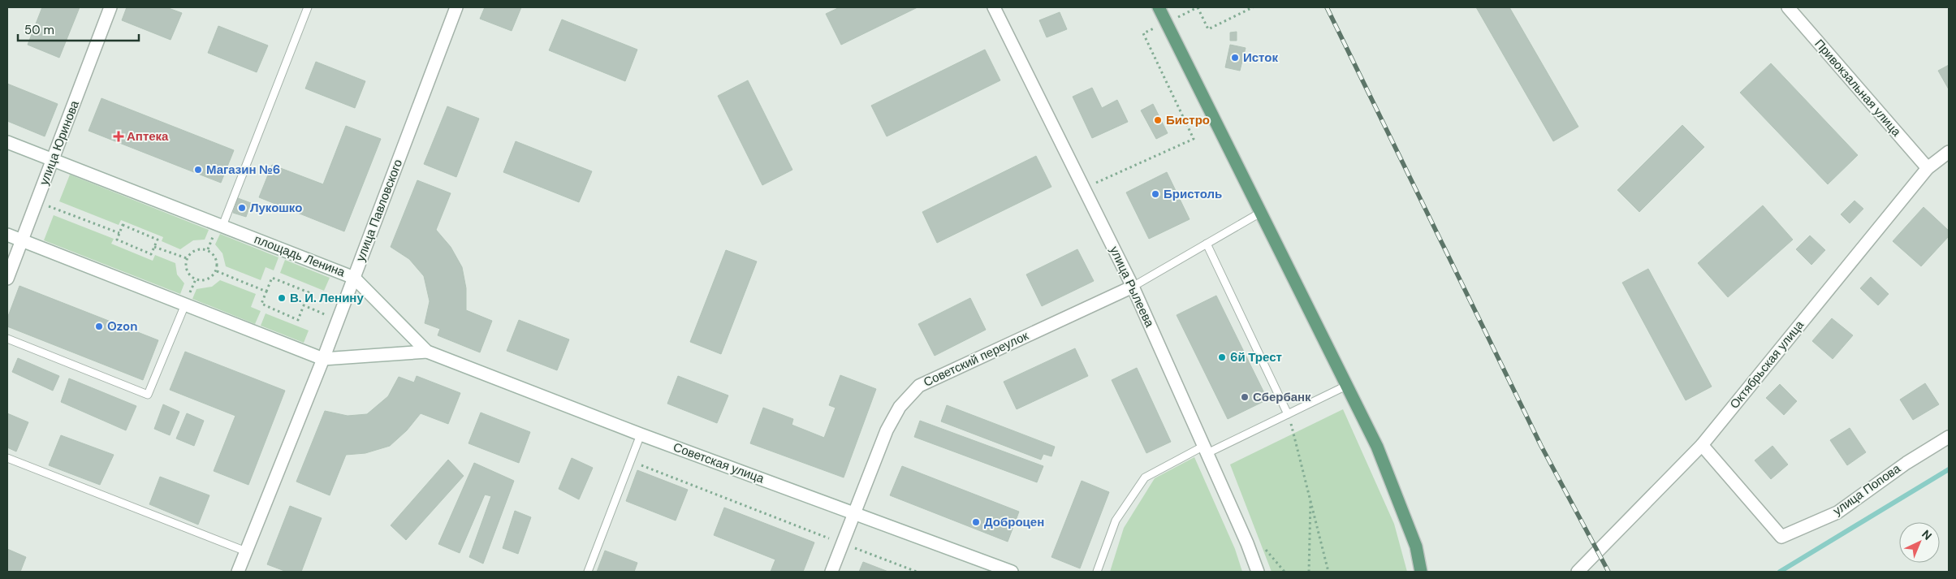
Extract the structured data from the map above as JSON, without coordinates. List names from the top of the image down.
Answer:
{
  "streets": {
    "street": [
      "Привокзальная улица",
      "улица Юринова",
      "улица Павловского",
      "площадь Ленина",
      "улица Рылеева",
      "Советский переулок",
      "Октябрьская улица",
      "Советская улица",
      "улица Попова"
    ]
  },
  "crossings": [
    ["Привокзальная улица", "Октябрьская улица"],
    ["улица Юринова", "площадь Ленина"],
    ["улица Павловского", "площадь Ленина"],
    ["площадь Ленина", "Советская улица"],
    ["улица Рылеева", "Советский переулок"],
    ["Советский переулок", "Советская улица"],
    ["Октябрьская улица", "улица Попова"]
  ],
  "places": {
    "other": [
      "Исток",
      "Бистро",
      "Магазин №6",
      "Бристоль",
      "Лукошко",
      "В. И. Ленину",
      "Ozon",
      "6й Трест",
      "Сбербанк",
      "Доброцен"
    ],
    "health": ["Аптека"]
  },
  "scale_bar": "50 m",
  "north": "top right"
}
